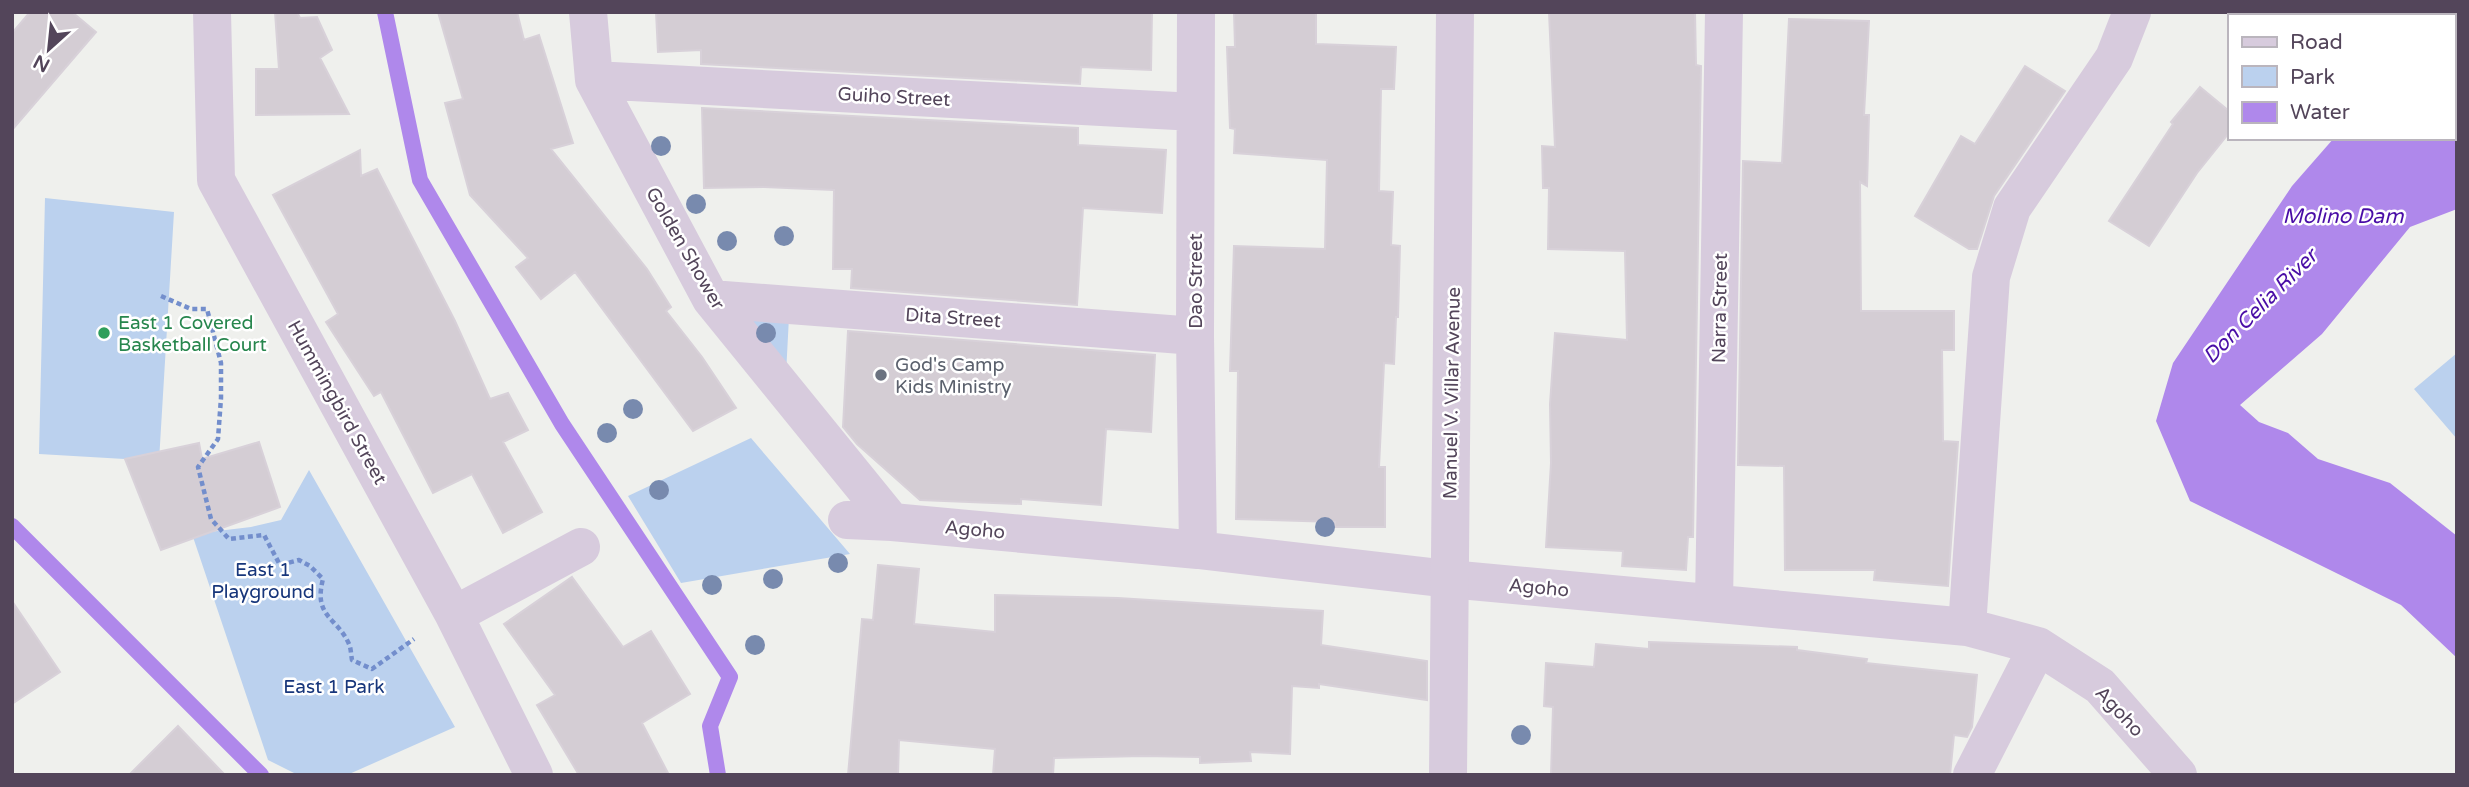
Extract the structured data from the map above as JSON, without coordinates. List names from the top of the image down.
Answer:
{
  "streets": {
    "street": [
      "Guiho Street",
      "Golden Shower",
      "Dao Street",
      "Narra Street",
      "Dita Street",
      "Manuel V. Villar Avenue",
      "Hummingbird Street",
      "Agoho"
    ]
  },
  "crossings": [
    ["Guiho Street", "Golden Shower"],
    ["Guiho Street", "Dao Street"],
    ["Golden Shower", "Dita Street"],
    ["Golden Shower", "Agoho"],
    ["Dao Street", "Dita Street"],
    ["Dao Street", "Agoho"],
    ["Narra Street", "Agoho"],
    ["Manuel V. Villar Avenue", "Agoho"]
  ],
  "water": ["Molino Dam", "Don Celia River"],
  "parks": ["East 1 Playground", "East 1 Park"],
  "places": ["East 1 Covered Basketball Court", "God's Camp Kids Ministry"],
  "legend": ["Road", "Park", "Water"],
  "north": "bottom left"
}
